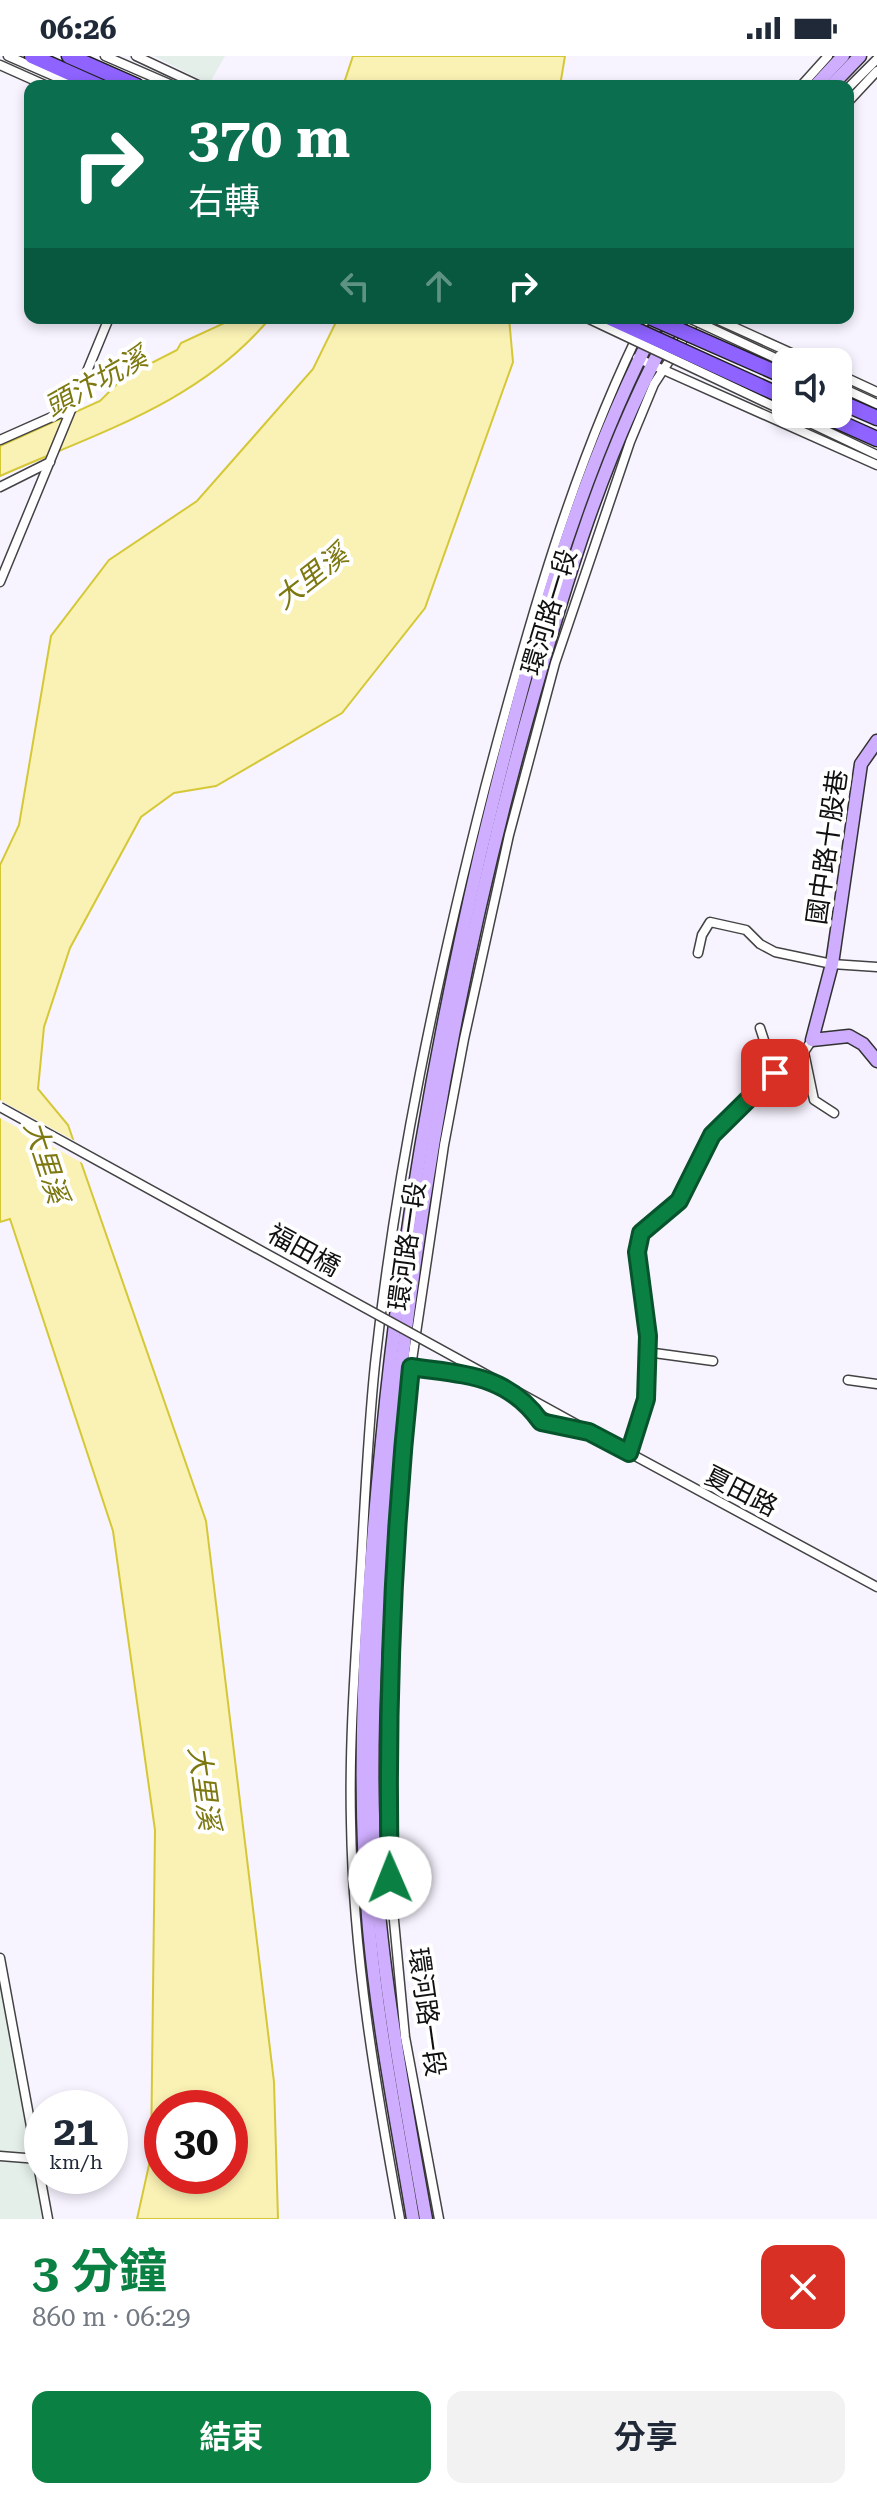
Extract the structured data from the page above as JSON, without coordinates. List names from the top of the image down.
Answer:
{
  "streets": {
    "street": [
      "環河路一段",
      "國中路十股巷",
      "福田橋",
      "夏田路"
    ]
  },
  "crossings": [
    ["福田橋", "夏田路"]
  ],
  "water": ["頭汴坑溪", "大里溪"],
  "page": {
    "status": "06:26",
    "turn": ["370 m", "右轉"],
    "speed": "21 km/h",
    "limit": "30",
    "heading": ["3 分鐘", "860 m · 06:29"],
    "buttons": ["結束", "分享"]
  }
}
